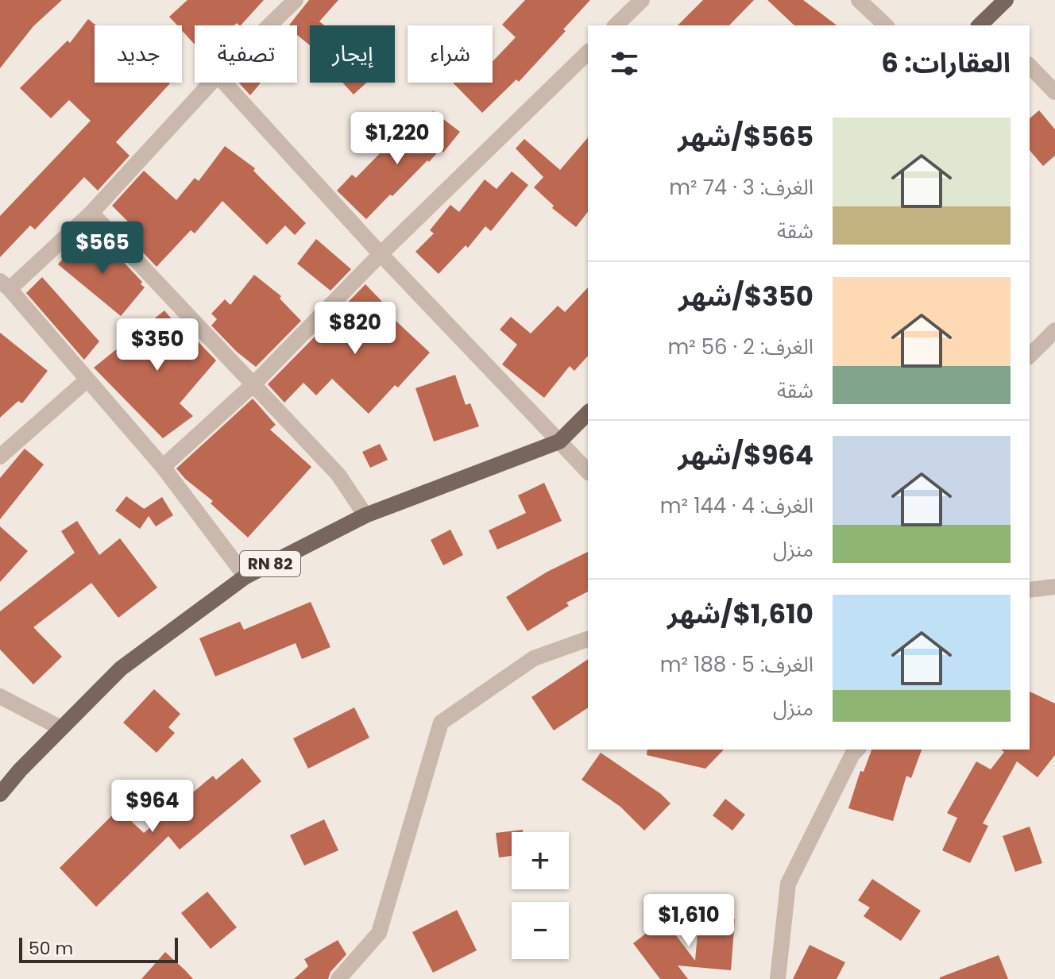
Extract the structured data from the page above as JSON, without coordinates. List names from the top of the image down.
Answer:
{
  "streets": {
    "main road": ["RN 82"]
  },
  "scale_bar": "50 m",
  "page": {
    "chip": [
      "شراء",
      "إيجار",
      "تصفية",
      "جديد"
    ],
    "heading": "العقارات: 6",
    "list": [
      {
        "name": "$565/شهر",
        "note": "الغرف: 3 · 74 m² · شقة"
      },
      {
        "name": "$350/شهر",
        "note": "الغرف: 2 · 56 m² · شقة"
      },
      {
        "name": "$964/شهر",
        "note": "الغرف: 4 · 144 m² · منزل"
      },
      {
        "name": "$1,610/شهر",
        "note": "الغرف: 5 · 188 m² · منزل"
      }
    ],
    "price": [
      "$1,220",
      "$565",
      "$820",
      "$350",
      "$964",
      "$1,610"
    ],
    "map_buttons": ["+", "−"],
    "scale": "50 m"
  }
}
